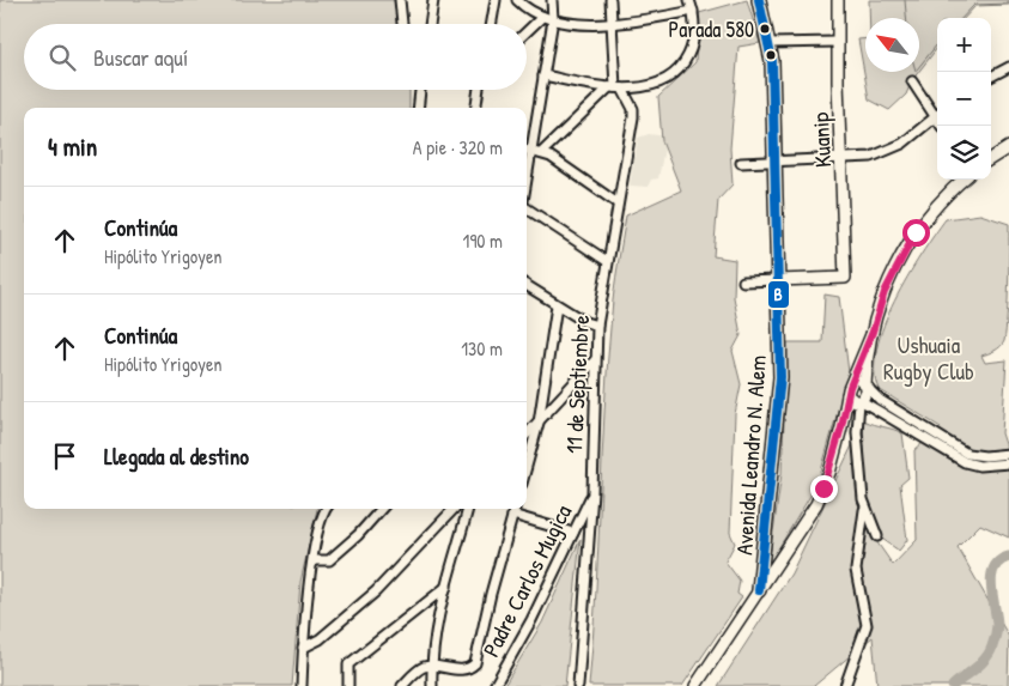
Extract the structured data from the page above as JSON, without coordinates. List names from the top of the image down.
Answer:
{
  "streets": {
    "highway": ["Avenida Leandro N. Alem"],
    "main road": ["Kuanip"],
    "street": ["11 de Septiembre", "Padre Carlos Mugica"]
  },
  "crossings": [
    ["Kuanip", "Avenida Leandro N. Alem"],
    ["11 de Septiembre", "Padre Carlos Mugica"]
  ],
  "parks": ["Ushuaia Rugby Club"],
  "places": ["Parada 580"],
  "lines": ["transit line B"],
  "north": "top left",
  "page": {
    "map_buttons": ["+", "−"],
    "search": "Buscar aquí",
    "heading": ["4 min", "A pie · 320 m"],
    "list": [
      ["Continúa", "Hipólito Yrigoyen", "190 m"],
      ["Continúa", "Hipólito Yrigoyen", "130 m"],
      "Llegada al destino"
    ]
  }
}
